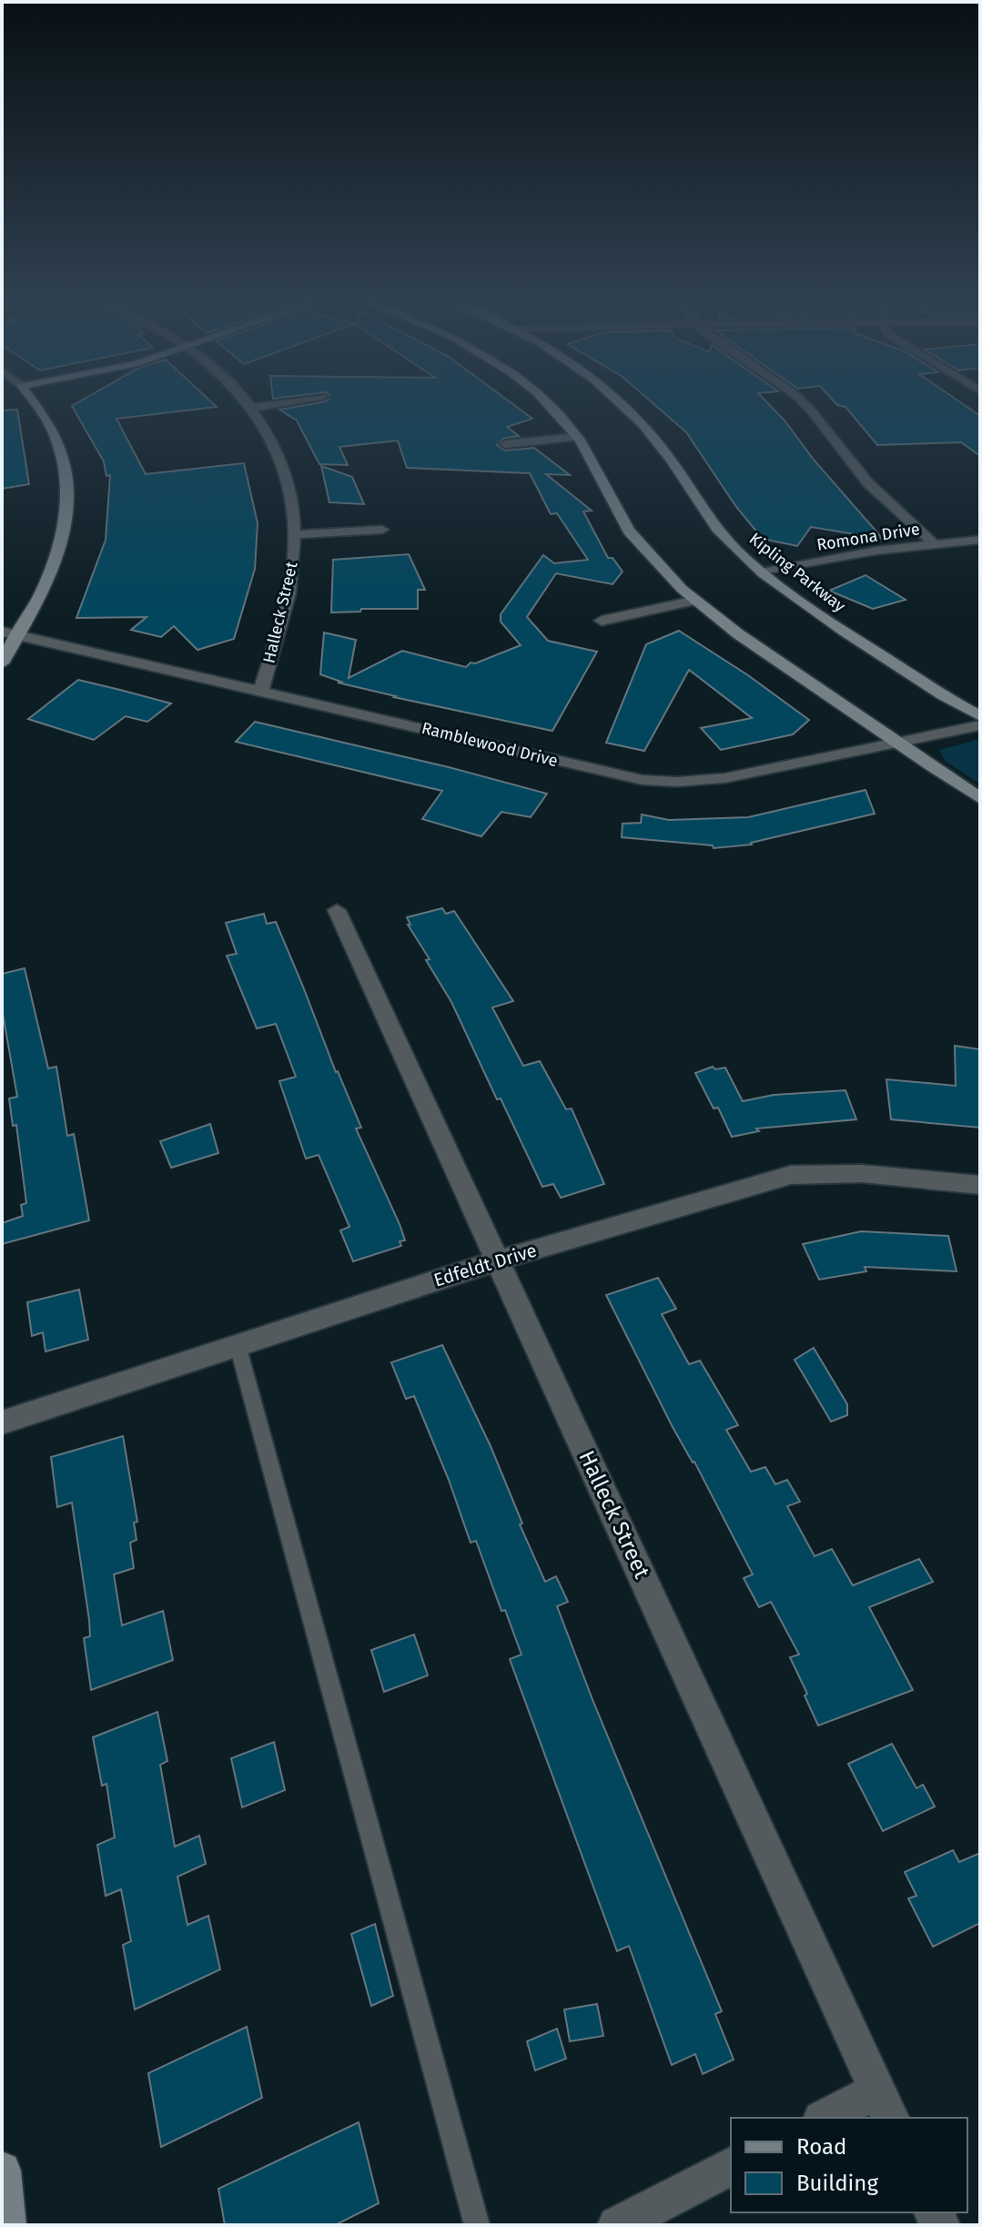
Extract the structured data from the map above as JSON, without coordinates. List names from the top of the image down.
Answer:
{
  "streets": {
    "street": [
      "Romona Drive",
      "Kipling Parkway",
      "Halleck Street",
      "Ramblewood Drive",
      "Edfeldt Drive"
    ]
  },
  "crossings": [
    ["Romona Drive", "Kipling Parkway"],
    ["Halleck Street", "Ramblewood Drive"],
    ["Halleck Street", "Edfeldt Drive"]
  ],
  "legend": ["Road", "Building"]
}
